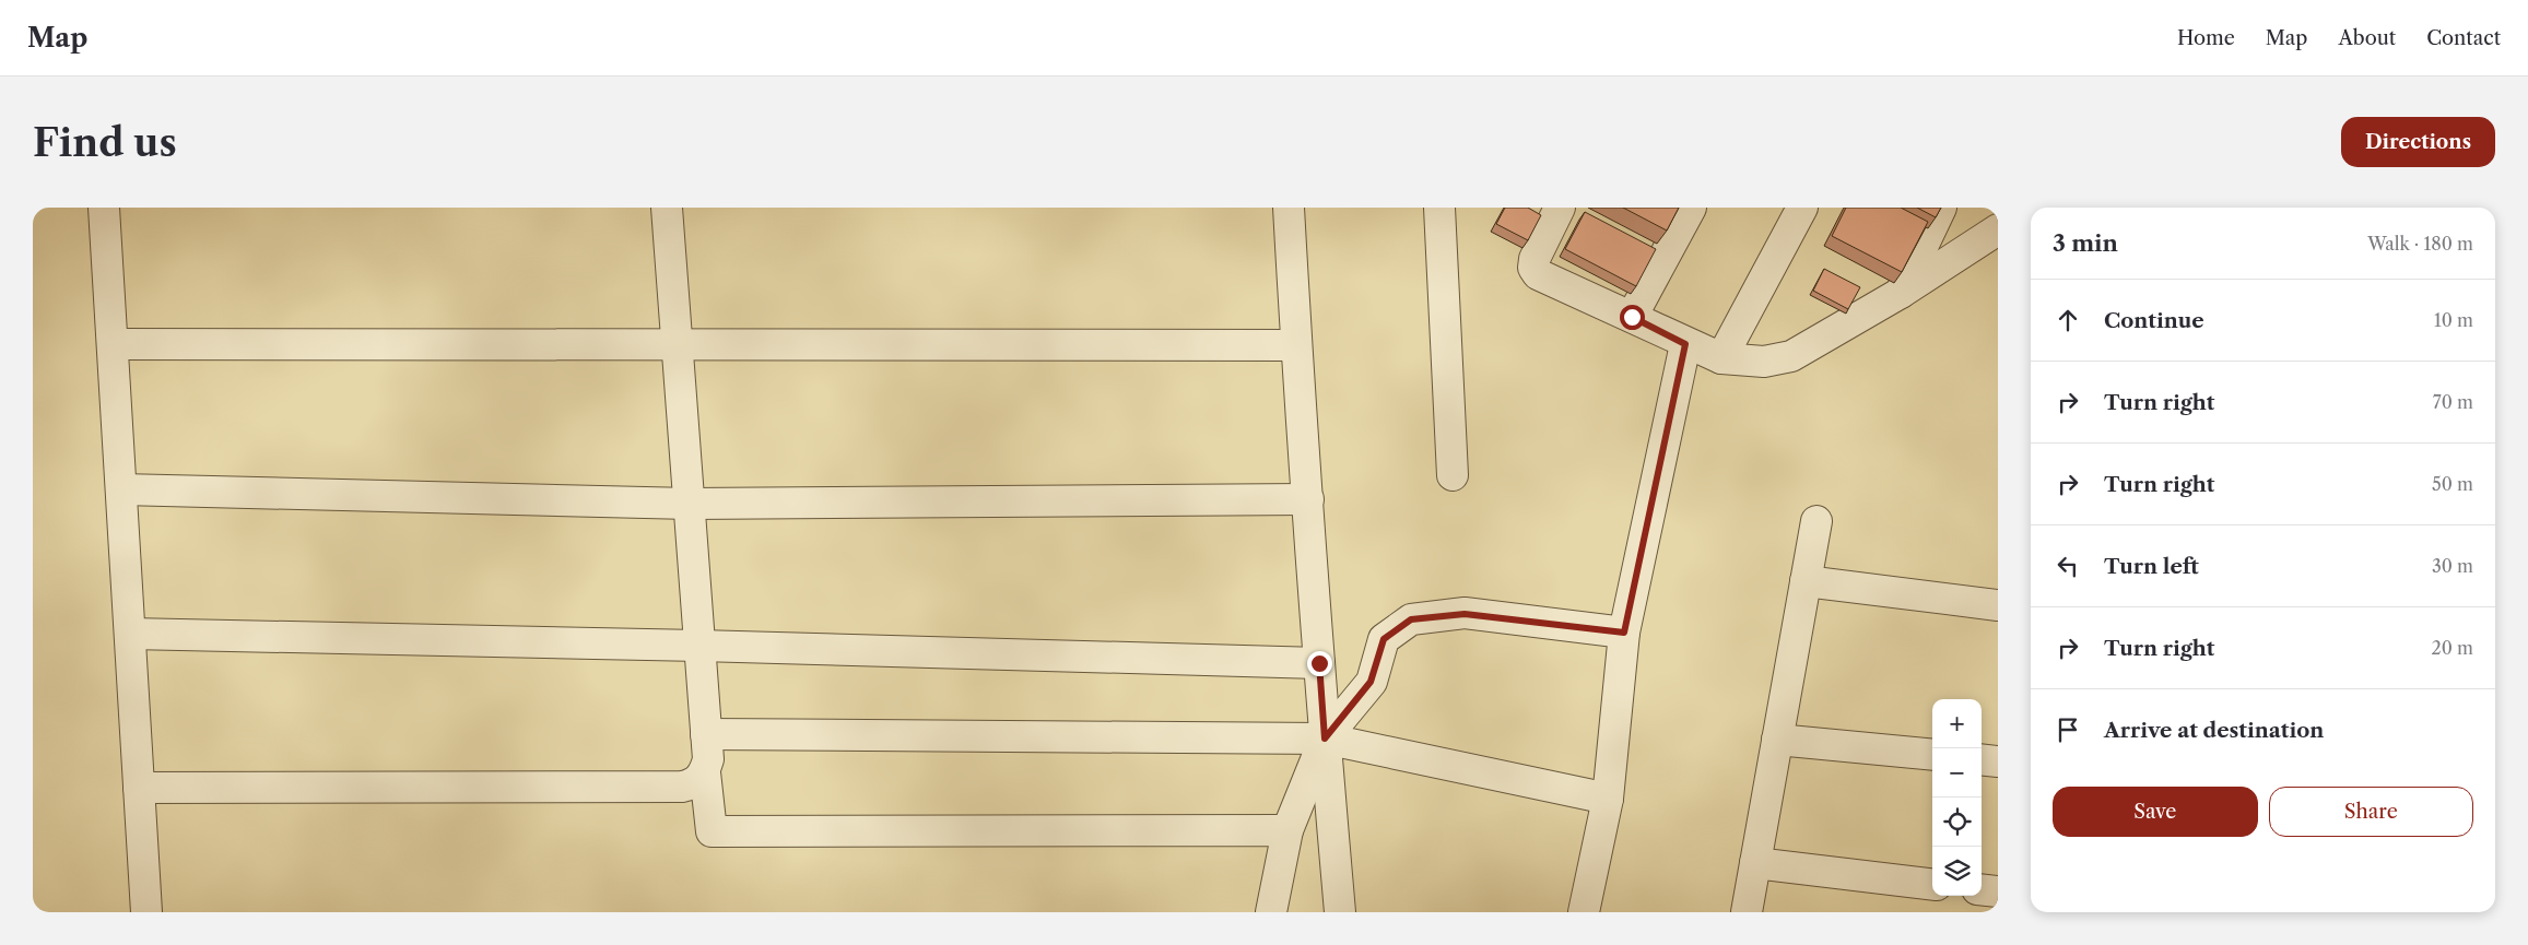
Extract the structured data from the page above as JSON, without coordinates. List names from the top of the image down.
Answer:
{
  "page": {
    "header": "Map",
    "nav": [
      "Home",
      "Map",
      "About",
      "Contact"
    ],
    "buttons": [
      "Directions",
      ["Save", "Share"]
    ],
    "title": "Find us",
    "heading": ["3 min", "Walk · 180 m"],
    "list": [
      ["Continue", "10 m"],
      ["Turn right", "70 m"],
      ["Turn right", "50 m"],
      ["Turn left", "30 m"],
      ["Turn right", "20 m"],
      "Arrive at destination"
    ],
    "map_buttons": ["+", "−"]
  }
}
